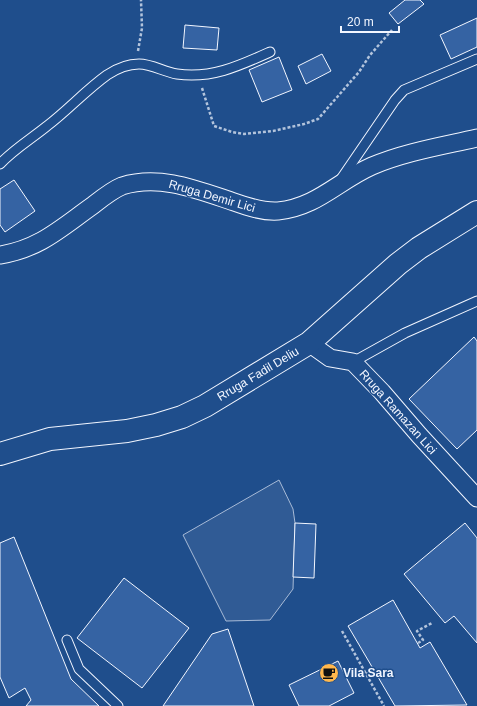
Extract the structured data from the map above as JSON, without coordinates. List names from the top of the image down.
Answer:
{
  "streets": {
    "street": ["Rruga Demir Lici", "Rruga Fadil Deliu", "Rruga Ramazan Lici"]
  },
  "crossings": [
    ["Rruga Fadil Deliu", "Rruga Ramazan Lici"]
  ],
  "places": {
    "cafe": ["Vila Sara"]
  },
  "scale_bar": "20 m"
}
